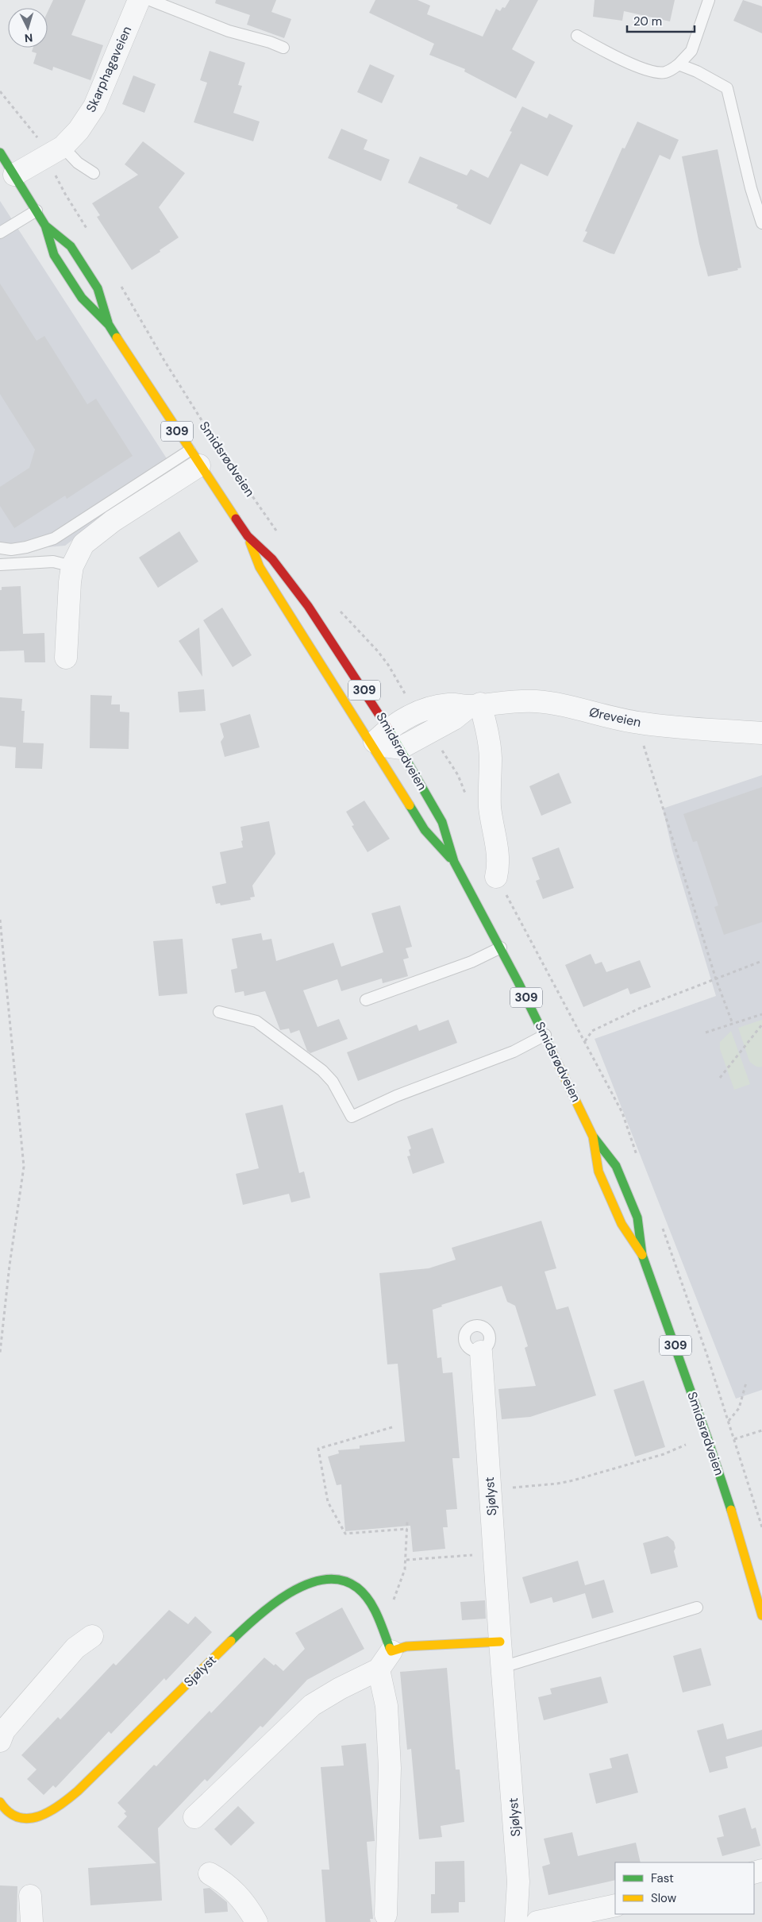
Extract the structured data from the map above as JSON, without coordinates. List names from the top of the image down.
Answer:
{
  "streets": {
    "main road": ["309", "Smidsrødveien", "Sjølyst"],
    "street": ["Skarphagaveien", "Øreveien"]
  },
  "crossings": [
    ["Skarphagaveien", "Smidsrødveien"],
    ["Smidsrødveien", "Øreveien"]
  ],
  "legend": ["Fast", "Slow"],
  "scale_bar": "20 m",
  "north": "bottom"
}
